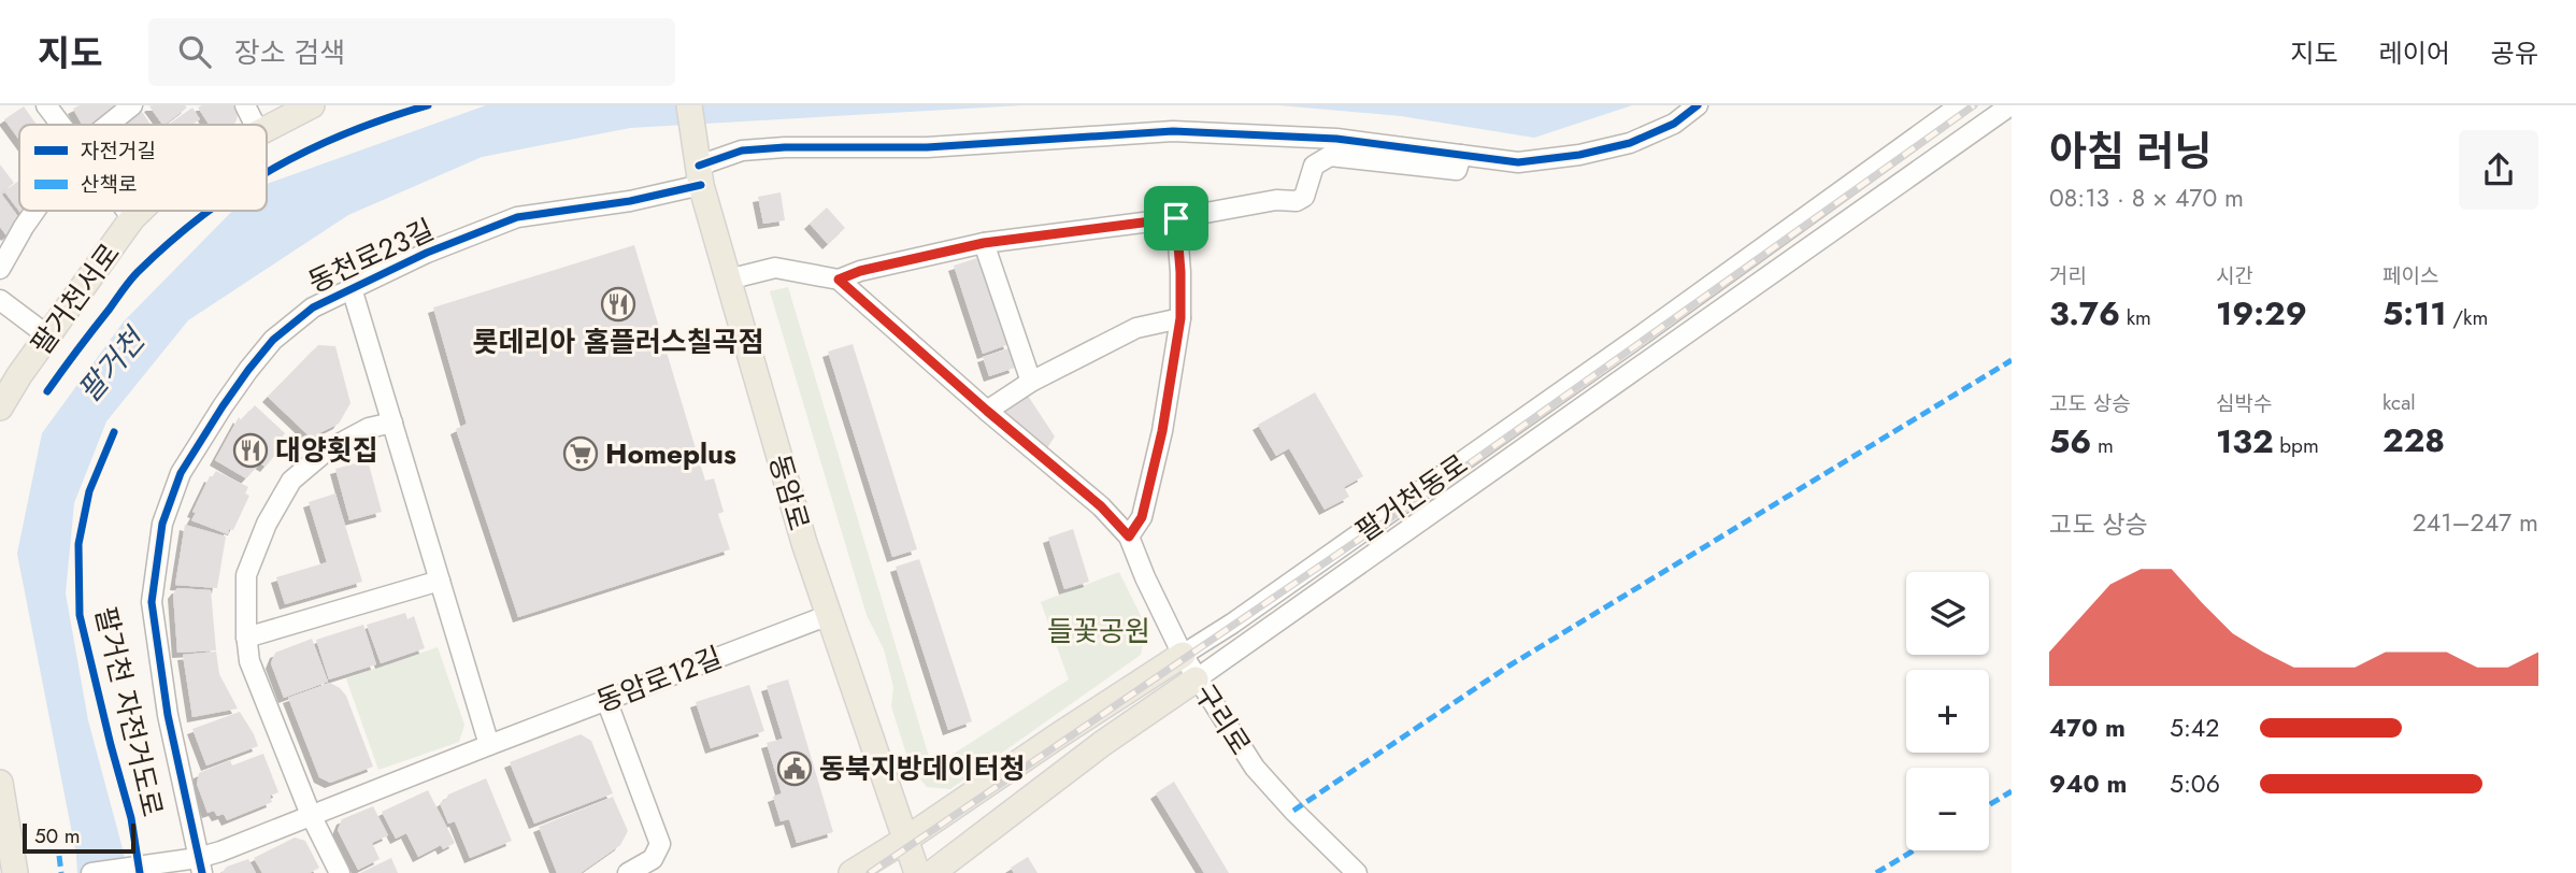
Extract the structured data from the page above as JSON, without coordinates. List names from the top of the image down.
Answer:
{
  "streets": {
    "main road": ["팔거천서로", "동암로", "팔거천동로"],
    "street": ["동천로23길", "동암로12길", "구리로"],
    "cycle path": ["팔거천 자전거도로"]
  },
  "crossings": [
    ["동천로23길", "동암로"],
    ["동천로23길", "동암로12길"],
    ["동암로", "팔거천동로"],
    ["동암로", "동암로12길"],
    ["팔거천동로", "구리로"]
  ],
  "water": ["팔거천"],
  "parks": ["들꽃공원"],
  "places": {
    "restaurant": ["롯데리아 홈플러스칠곡점", "대양횟집"],
    "supermarket": ["Homeplus"],
    "public building": ["동북지방데이터청"]
  },
  "legend": ["자전거길", "산책로"],
  "scale_bar": "50 m",
  "page": {
    "header": "지도",
    "search": "장소 검색",
    "nav": ["지도", "레이어", "공유"],
    "heading": ["아침 러닝", "08:13 · 8 × 470 m"],
    "stats": [
      ["거리", "3.76 km"],
      ["시간", "19:29"],
      ["페이스", "5:11 /km"],
      ["고도 상승", "56 m"],
      ["심박수", "132 bpm"],
      ["kcal", "228"]
    ],
    "chart": ["고도 상승", "241–247 m"],
    "map_buttons": ["+", "−"],
    "list": [
      {
        "name": "470 m",
        "note": "5:42"
      },
      {
        "name": "940 m",
        "note": "5:06"
      }
    ],
    "scale": "50 m"
  }
}
